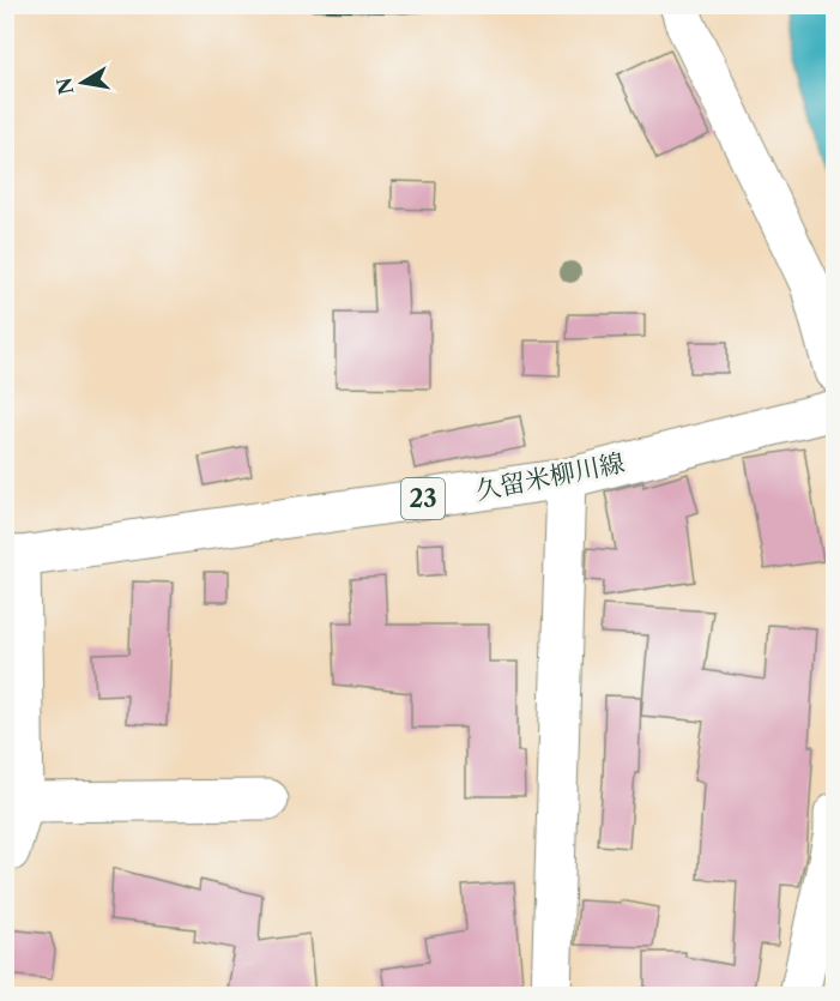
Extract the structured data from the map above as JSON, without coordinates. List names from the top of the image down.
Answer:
{
  "streets": {
    "street": ["久留米柳川線", "23"]
  },
  "north": "left"
}
